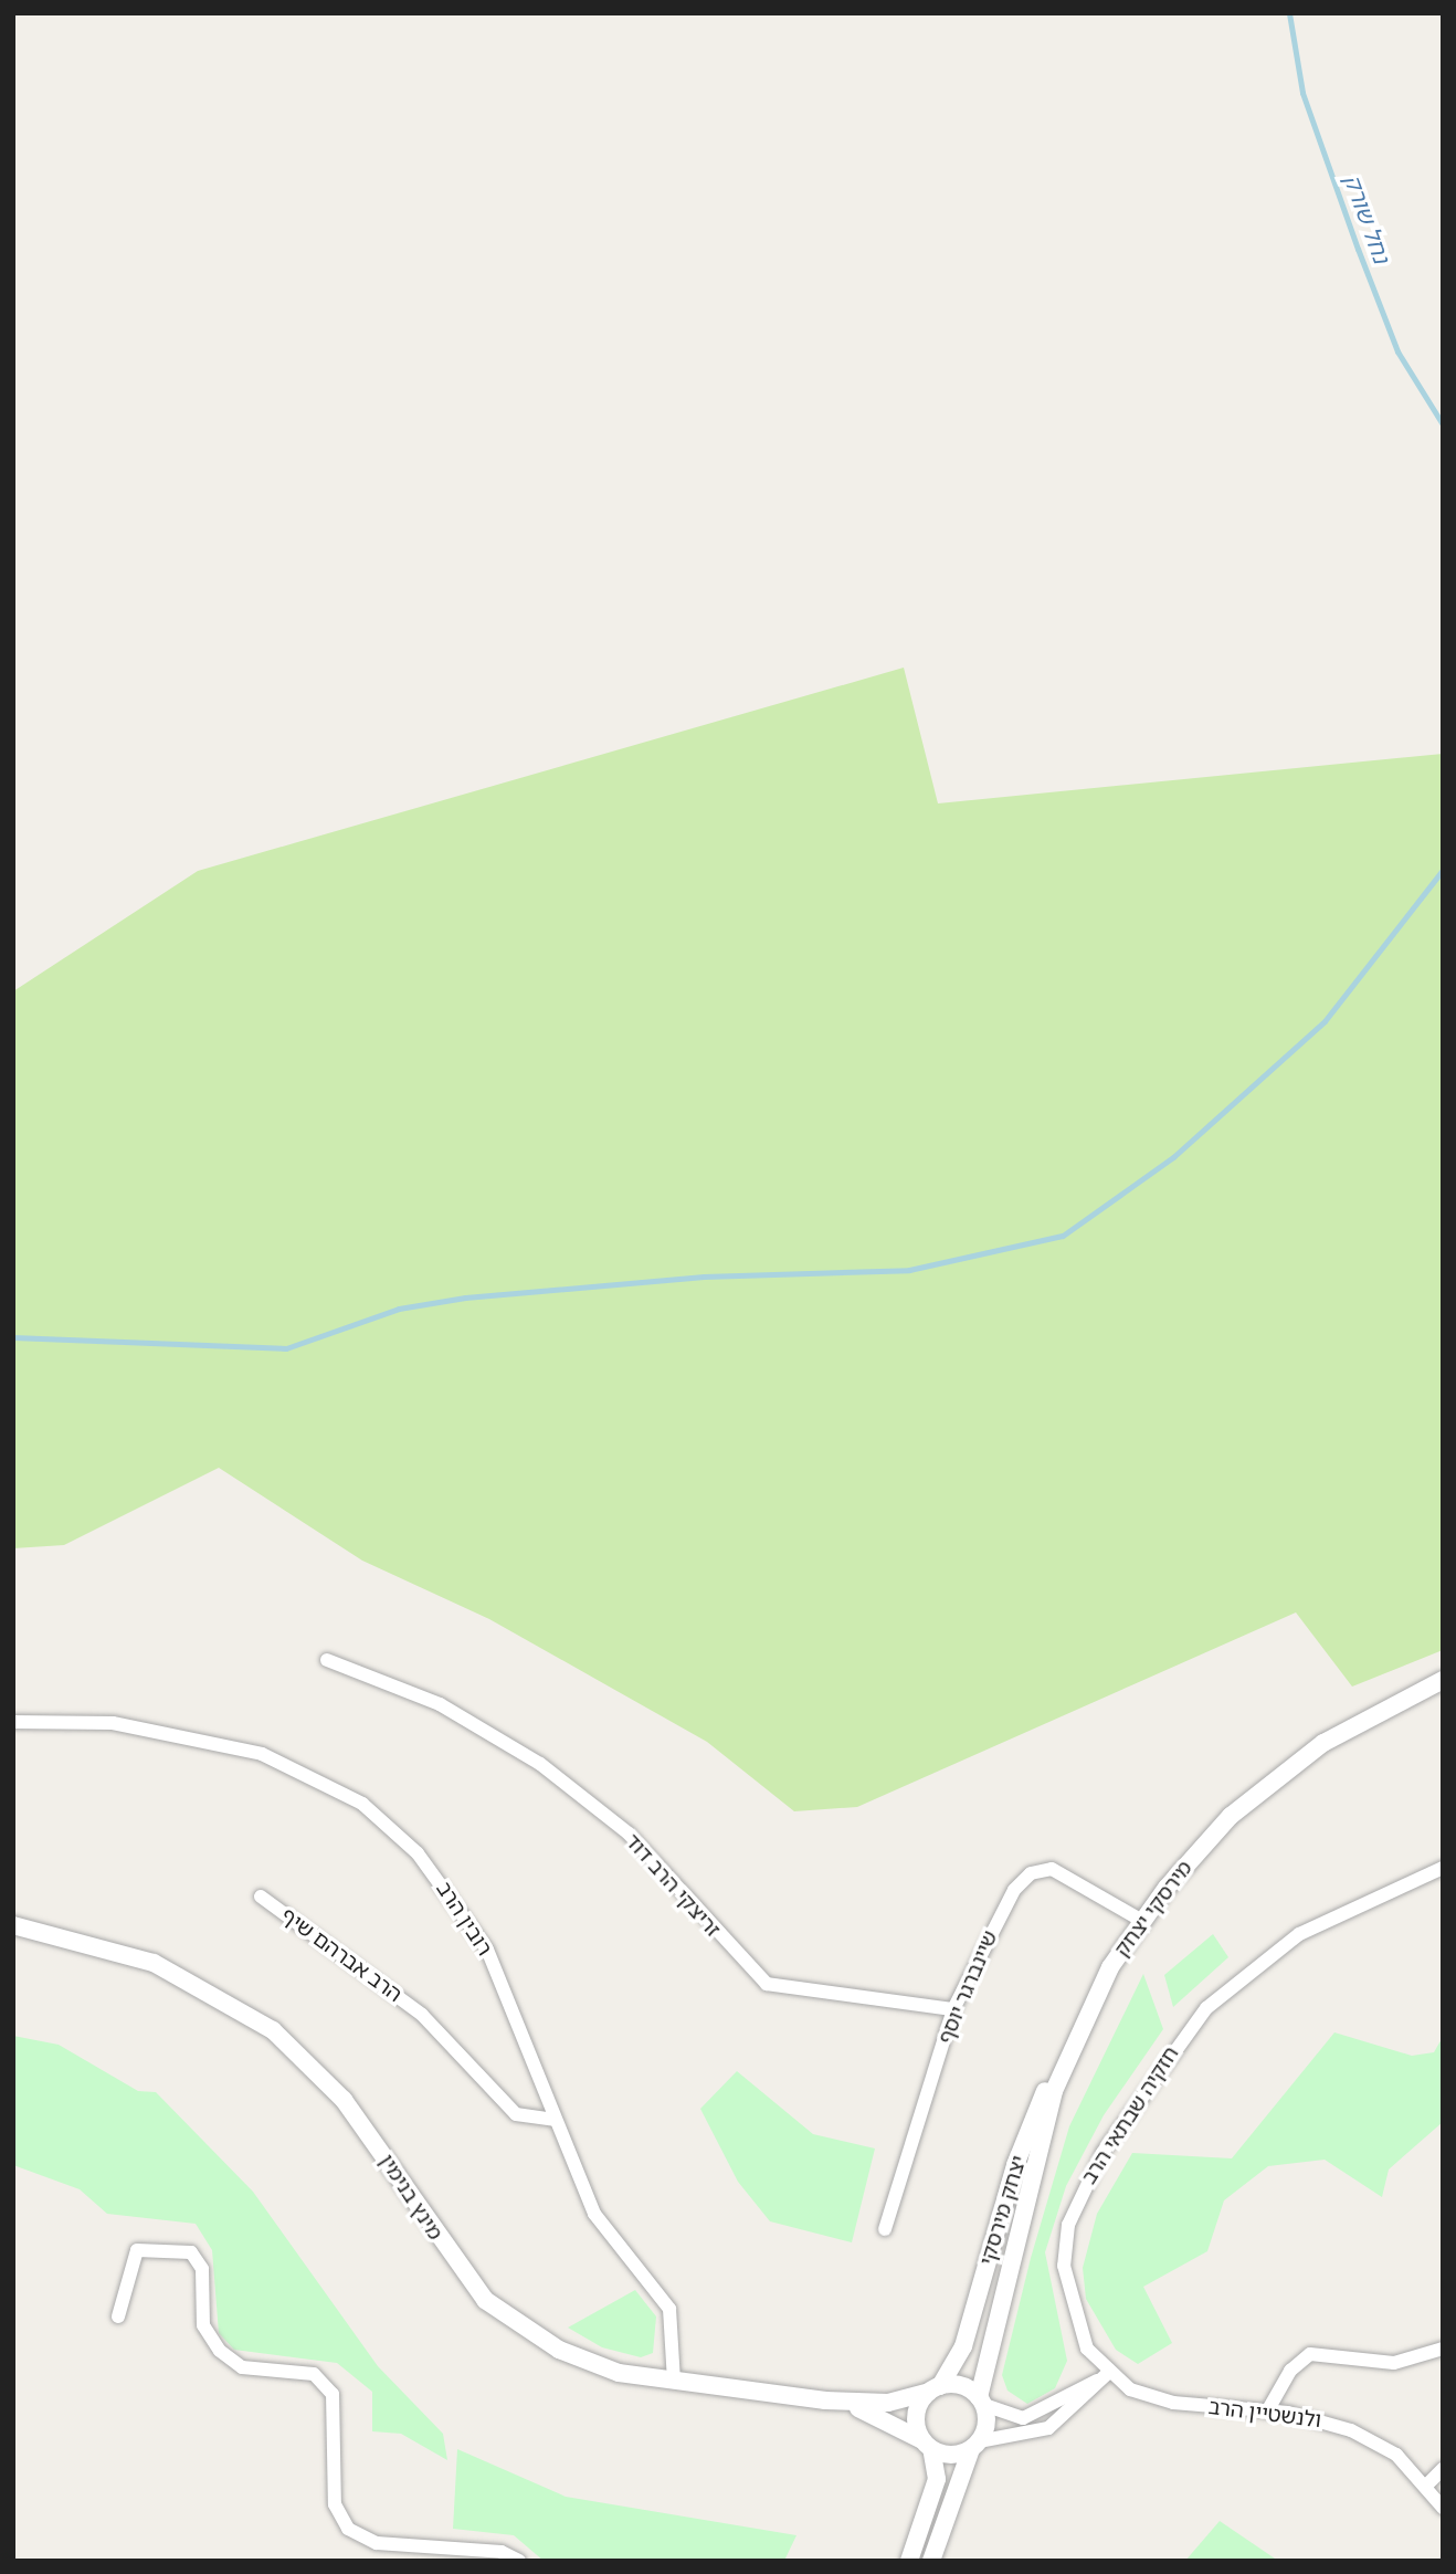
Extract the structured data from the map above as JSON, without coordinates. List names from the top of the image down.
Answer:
{
  "streets": {
    "street": [
      "זריצקי הרב דוד",
      "מירסקי יצחק",
      "רובין הרב",
      "הרב אברהם שיף",
      "שיינברגר יוסף",
      "חזקיה שבתאי הרב",
      "מינץ בנימין",
      "יצחק מירסקי",
      "ולנשטיין הרב"
    ]
  },
  "crossings": [
    ["זריצקי הרב דוד", "שיינברגר יוסף"],
    ["מירסקי יצחק", "שיינברגר יוסף"],
    ["מירסקי יצחק", "יצחק מירסקי"],
    ["רובין הרב", "הרב אברהם שיף"],
    ["רובין הרב", "מינץ בנימין"],
    ["חזקיה שבתאי הרב", "ולנשטיין הרב"]
  ],
  "water": ["נחל שורק"]
}
